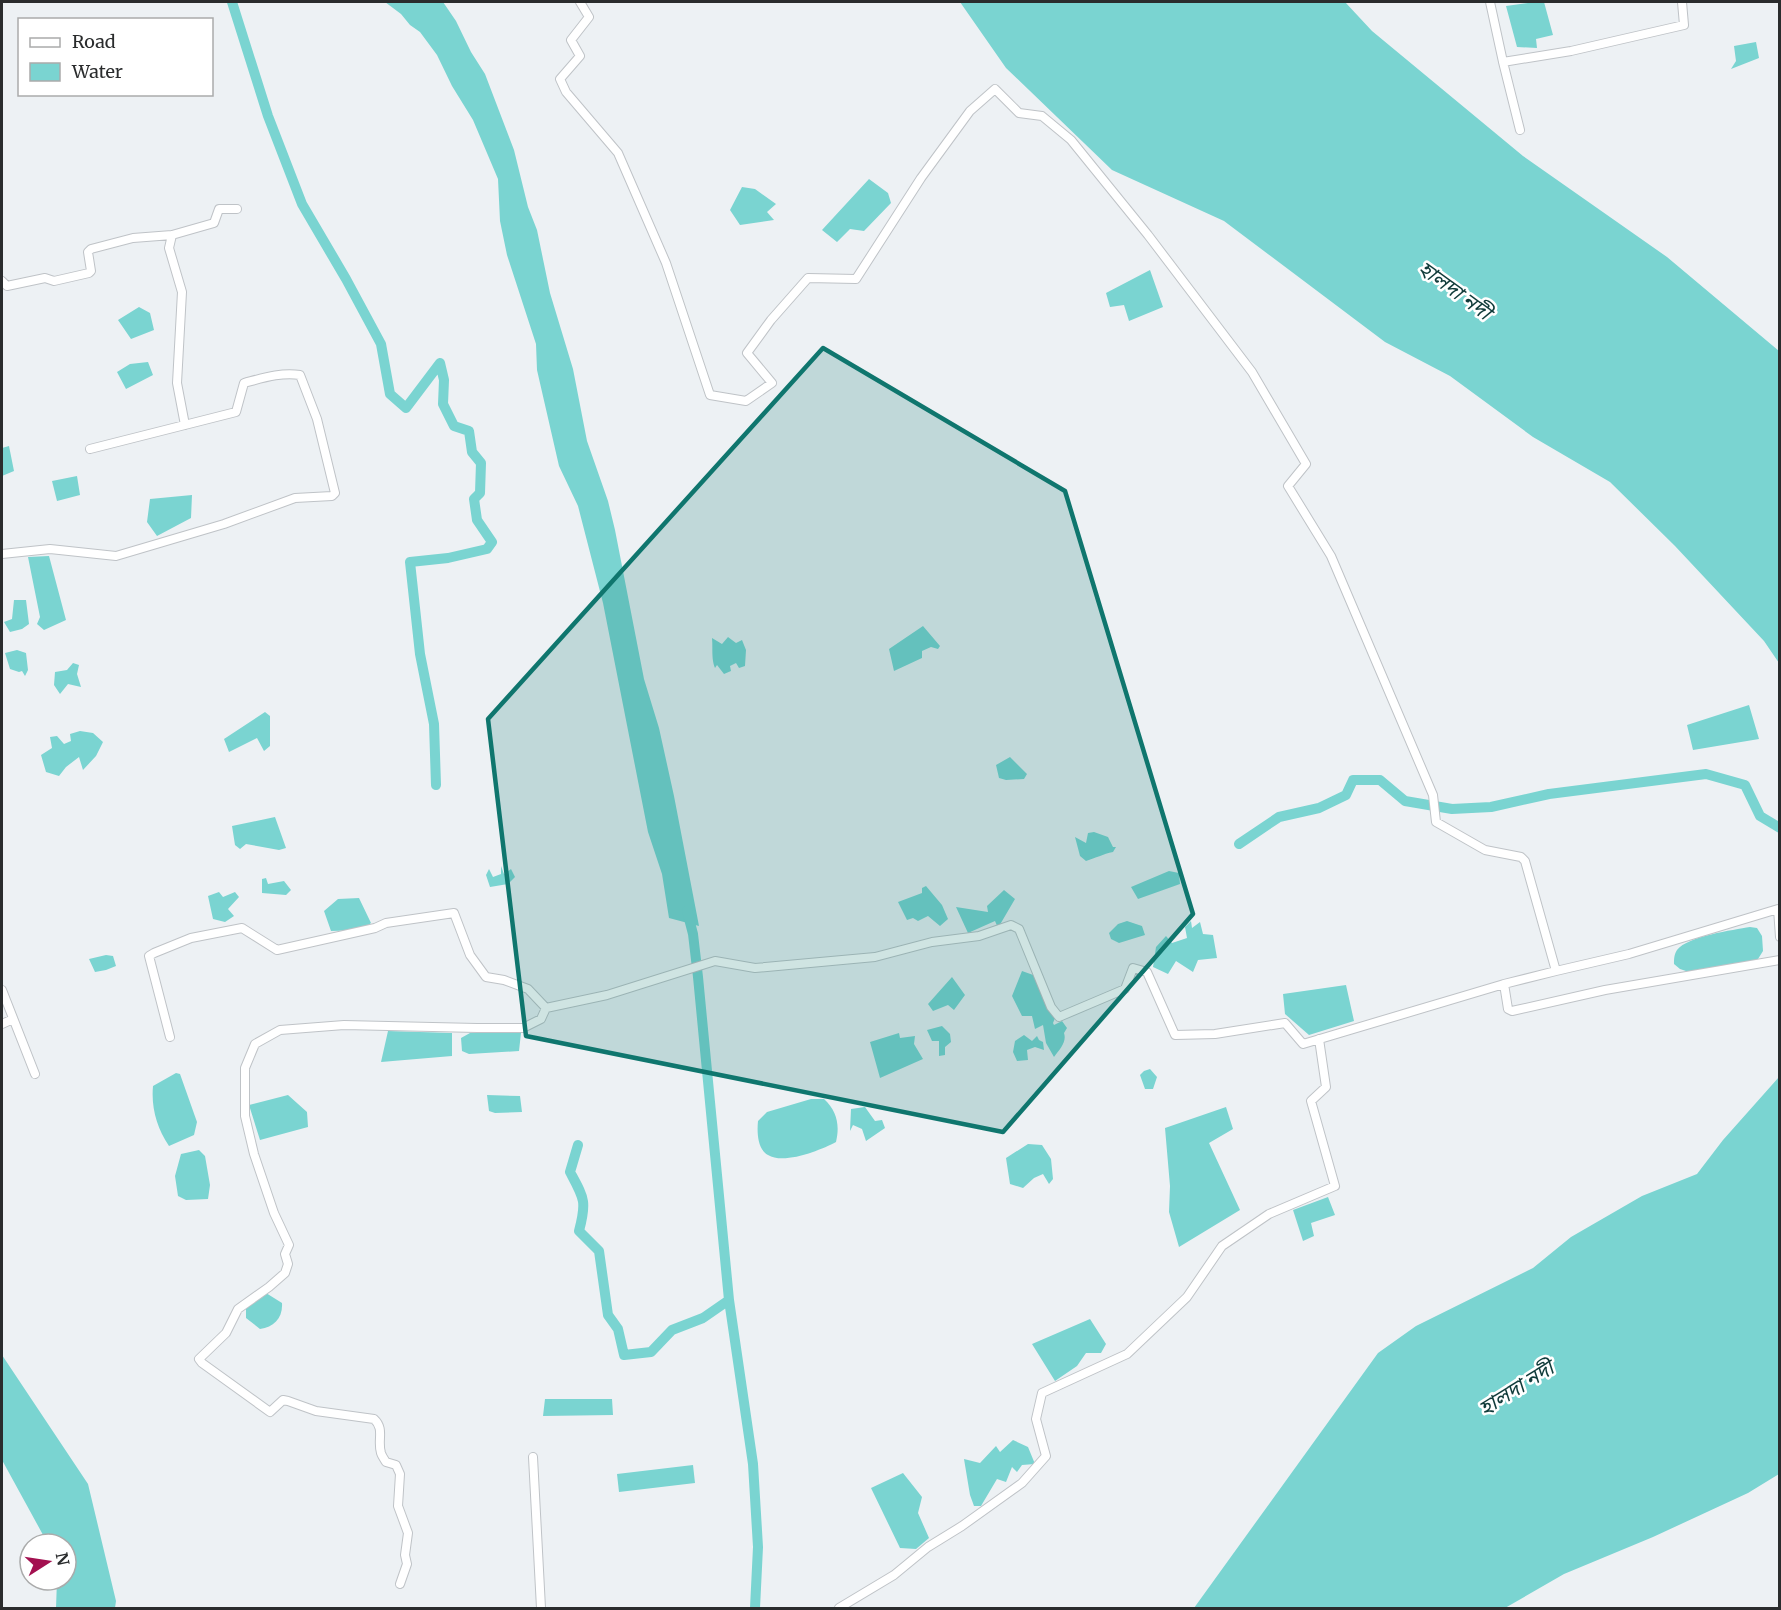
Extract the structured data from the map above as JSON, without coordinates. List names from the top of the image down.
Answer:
{
  "water": ["হালদা নদী"],
  "legend": ["Road", "Water"],
  "north": "right"
}
